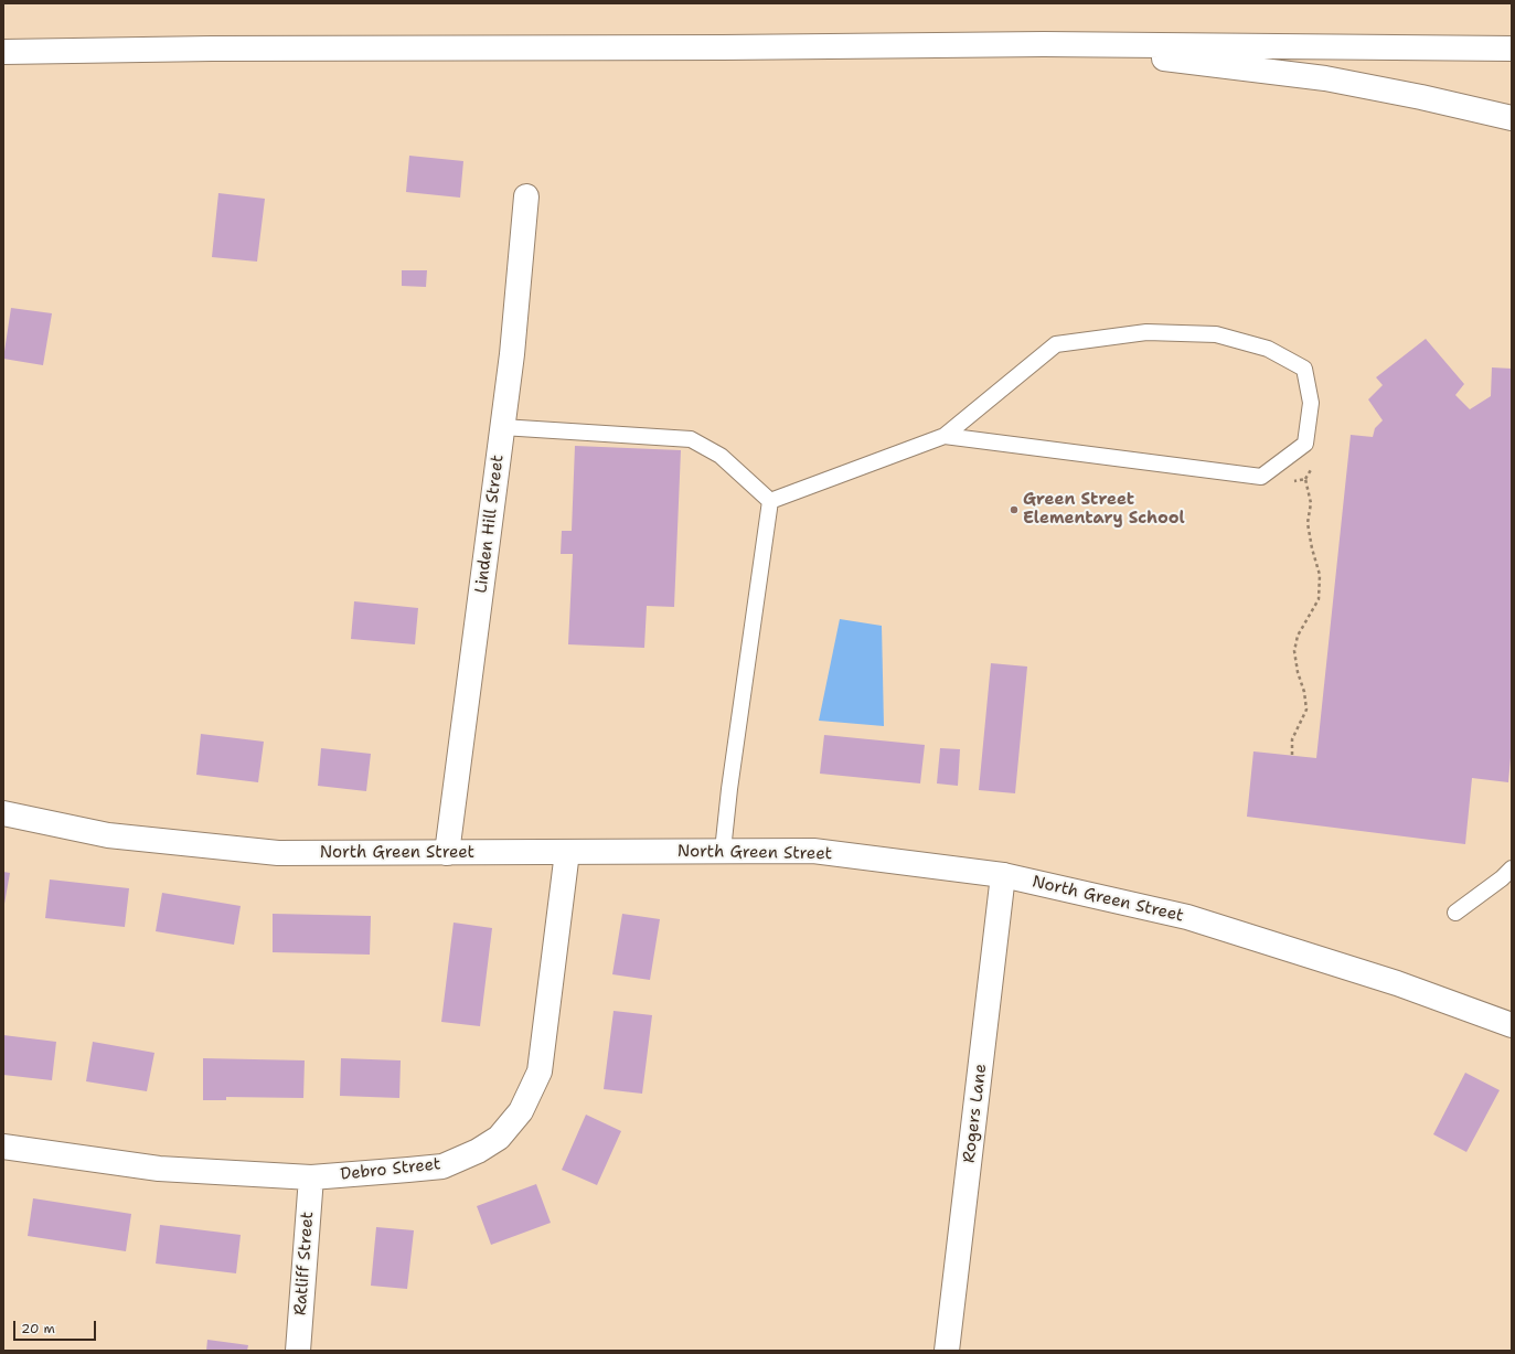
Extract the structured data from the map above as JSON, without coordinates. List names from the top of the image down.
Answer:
{
  "streets": {
    "main road": [
      "Linden Hill Street",
      "North Green Street",
      "Rogers Lane",
      "Debro Street",
      "Ratliff Street"
    ]
  },
  "crossings": [
    ["Linden Hill Street", "North Green Street"],
    ["North Green Street", "Rogers Lane"],
    ["North Green Street", "Debro Street"],
    ["Debro Street", "Ratliff Street"]
  ],
  "places": ["Green Street Elementary School"],
  "scale_bar": "20 m"
}
